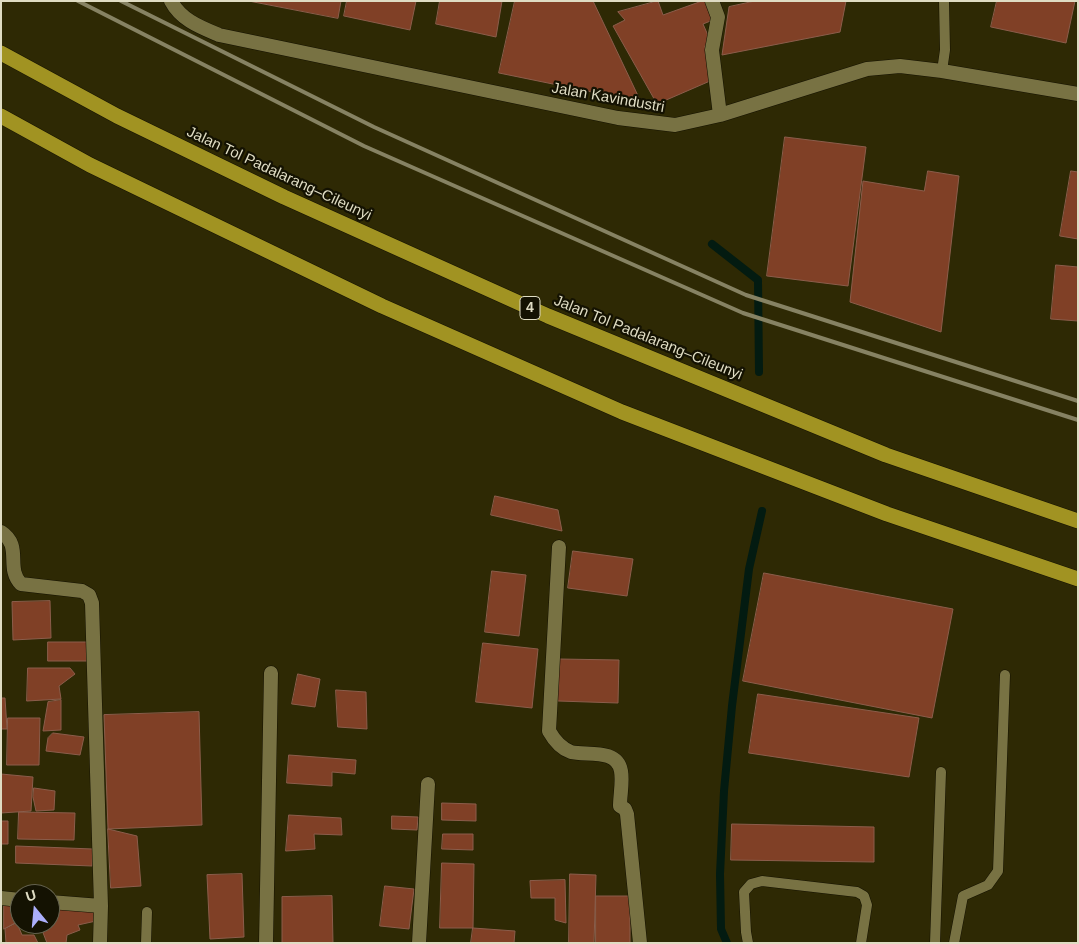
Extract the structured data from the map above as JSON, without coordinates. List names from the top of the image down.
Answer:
{
  "streets": {
    "highway": ["Jalan Tol Padalarang–Cileunyi", "4"],
    "street": ["Jalan Kavindustri"]
  },
  "north": "top"
}
